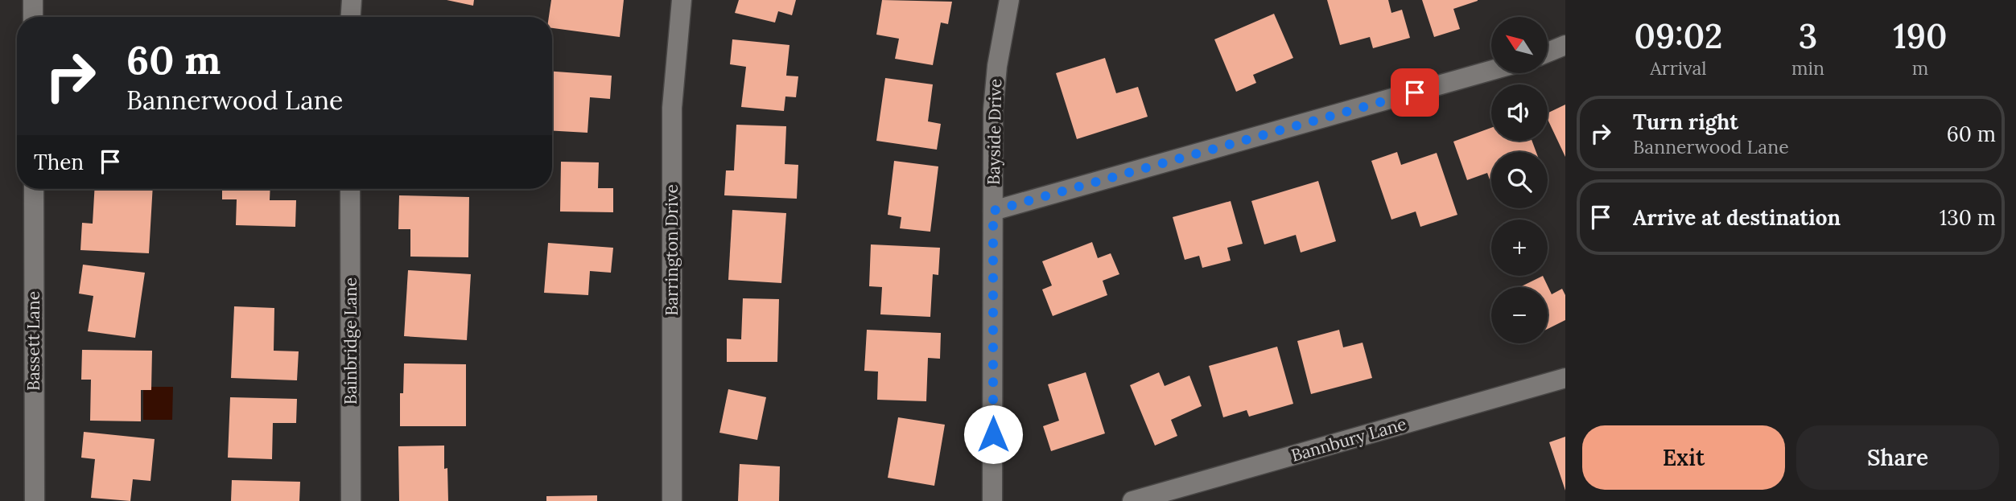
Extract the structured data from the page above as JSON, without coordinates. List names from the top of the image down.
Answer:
{
  "streets": {
    "street": [
      "Bayside Drive",
      "Barrington Drive",
      "Bassett Lane",
      "Bainbridge Lane",
      "Bannbury Lane"
    ]
  },
  "north": "top left",
  "page": {
    "eta": [
      "09:02",
      "Arrival",
      "3",
      "min",
      "190",
      "m"
    ],
    "map_buttons": ["+", "−"],
    "turn": ["60 m", "Bannerwood Lane"],
    "list": [
      {
        "name": "Turn right",
        "note": "Bannerwood Lane",
        "value": "60 m"
      },
      {
        "name": "Arrive at destination",
        "value": "130 m"
      }
    ],
    "then": "Then",
    "buttons": ["Exit", "Share"]
  }
}
